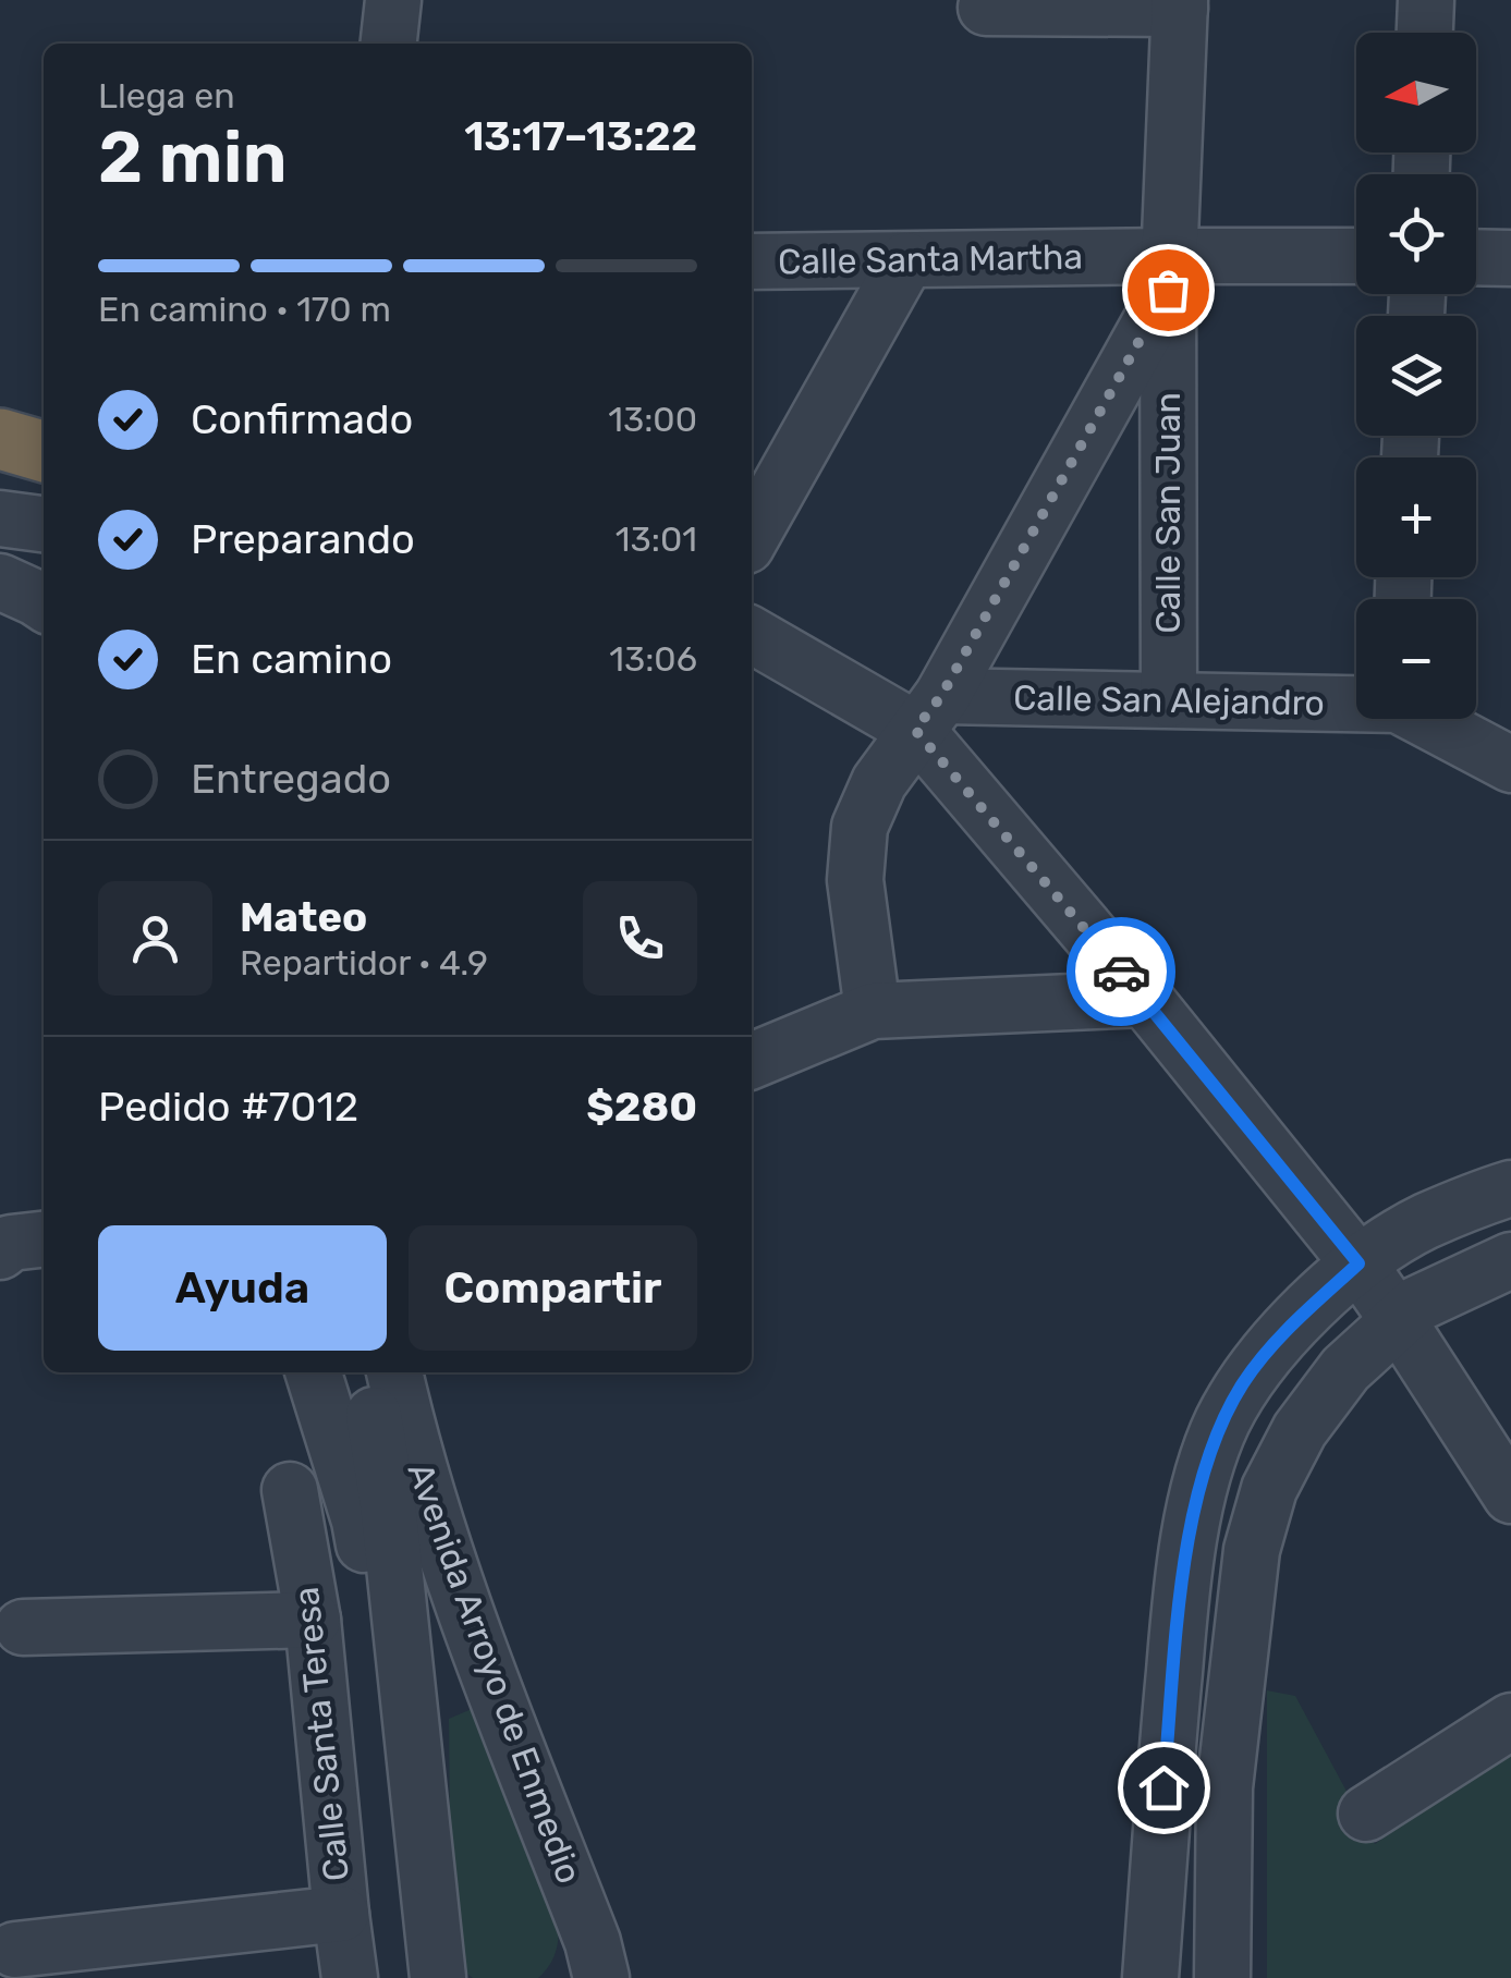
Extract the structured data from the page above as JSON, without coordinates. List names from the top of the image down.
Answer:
{
  "streets": {
    "street": [
      "Calle Santa Martha",
      "Calle San Juan",
      "Calle San Alejandro",
      "Avenida Arroyo de Enmedio",
      "Calle Santa Teresa"
    ]
  },
  "crossings": [
    ["Calle Santa Martha", "Calle San Juan"],
    ["Calle San Juan", "Calle San Alejandro"]
  ],
  "north": "left",
  "page": {
    "map_buttons": ["+", "−"],
    "heading": ["2 min", "Llega en", "13:17–13:22"],
    "panel": [
      "Mateo",
      "Repartidor · 4.9",
      "Pedido #7012",
      "$280"
    ],
    "bar": "En camino · 170 m",
    "list": [
      ["Confirmado", "13:00"],
      ["Preparando", "13:01"],
      ["En camino", "13:06"],
      "Entregado"
    ],
    "buttons": ["Ayuda", "Compartir"]
  }
}
